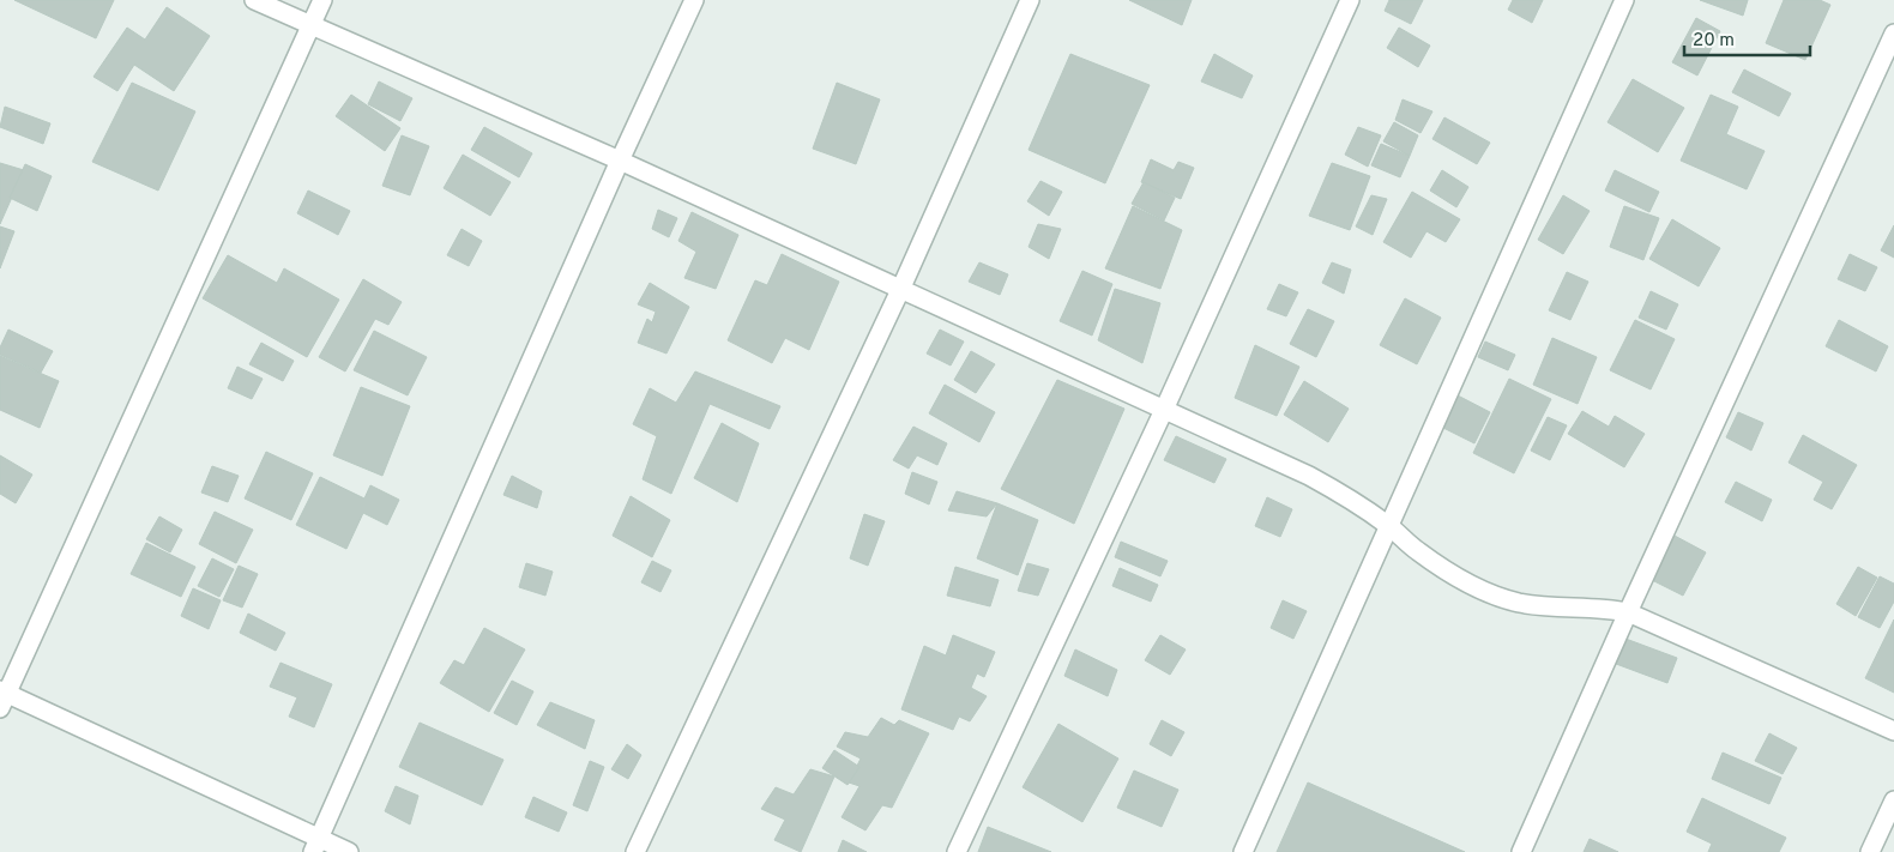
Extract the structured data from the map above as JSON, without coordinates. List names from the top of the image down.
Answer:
{
  "scale_bar": "20 m"
}
